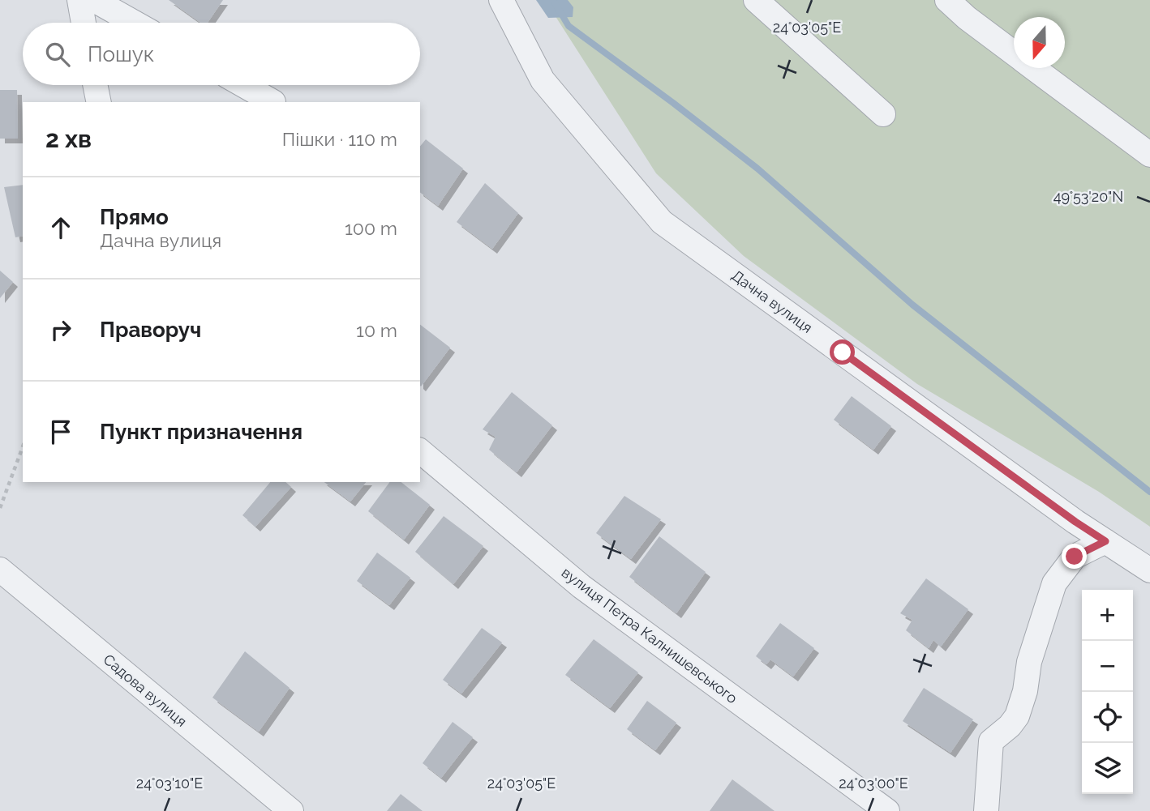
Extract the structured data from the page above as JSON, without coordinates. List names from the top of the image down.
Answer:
{
  "streets": {
    "street": ["Дачна вулиця", "вулиця Петра Калнишевського", "Садова вулиця"]
  },
  "north": "bottom",
  "page": {
    "search": "Пошук",
    "heading": ["2 хв", "Пішки · 110 m"],
    "list": [
      ["Прямо", "Дачна вулиця", "100 m"],
      ["Праворуч", "10 m"],
      "Пункт призначення"
    ],
    "map_buttons": ["+", "−"]
  },
  "coordinates": [
    "24°03'05\"E",
    "49°53'20\"N",
    "24°03'10\"E",
    "24°03'00\"E"
  ]
}
